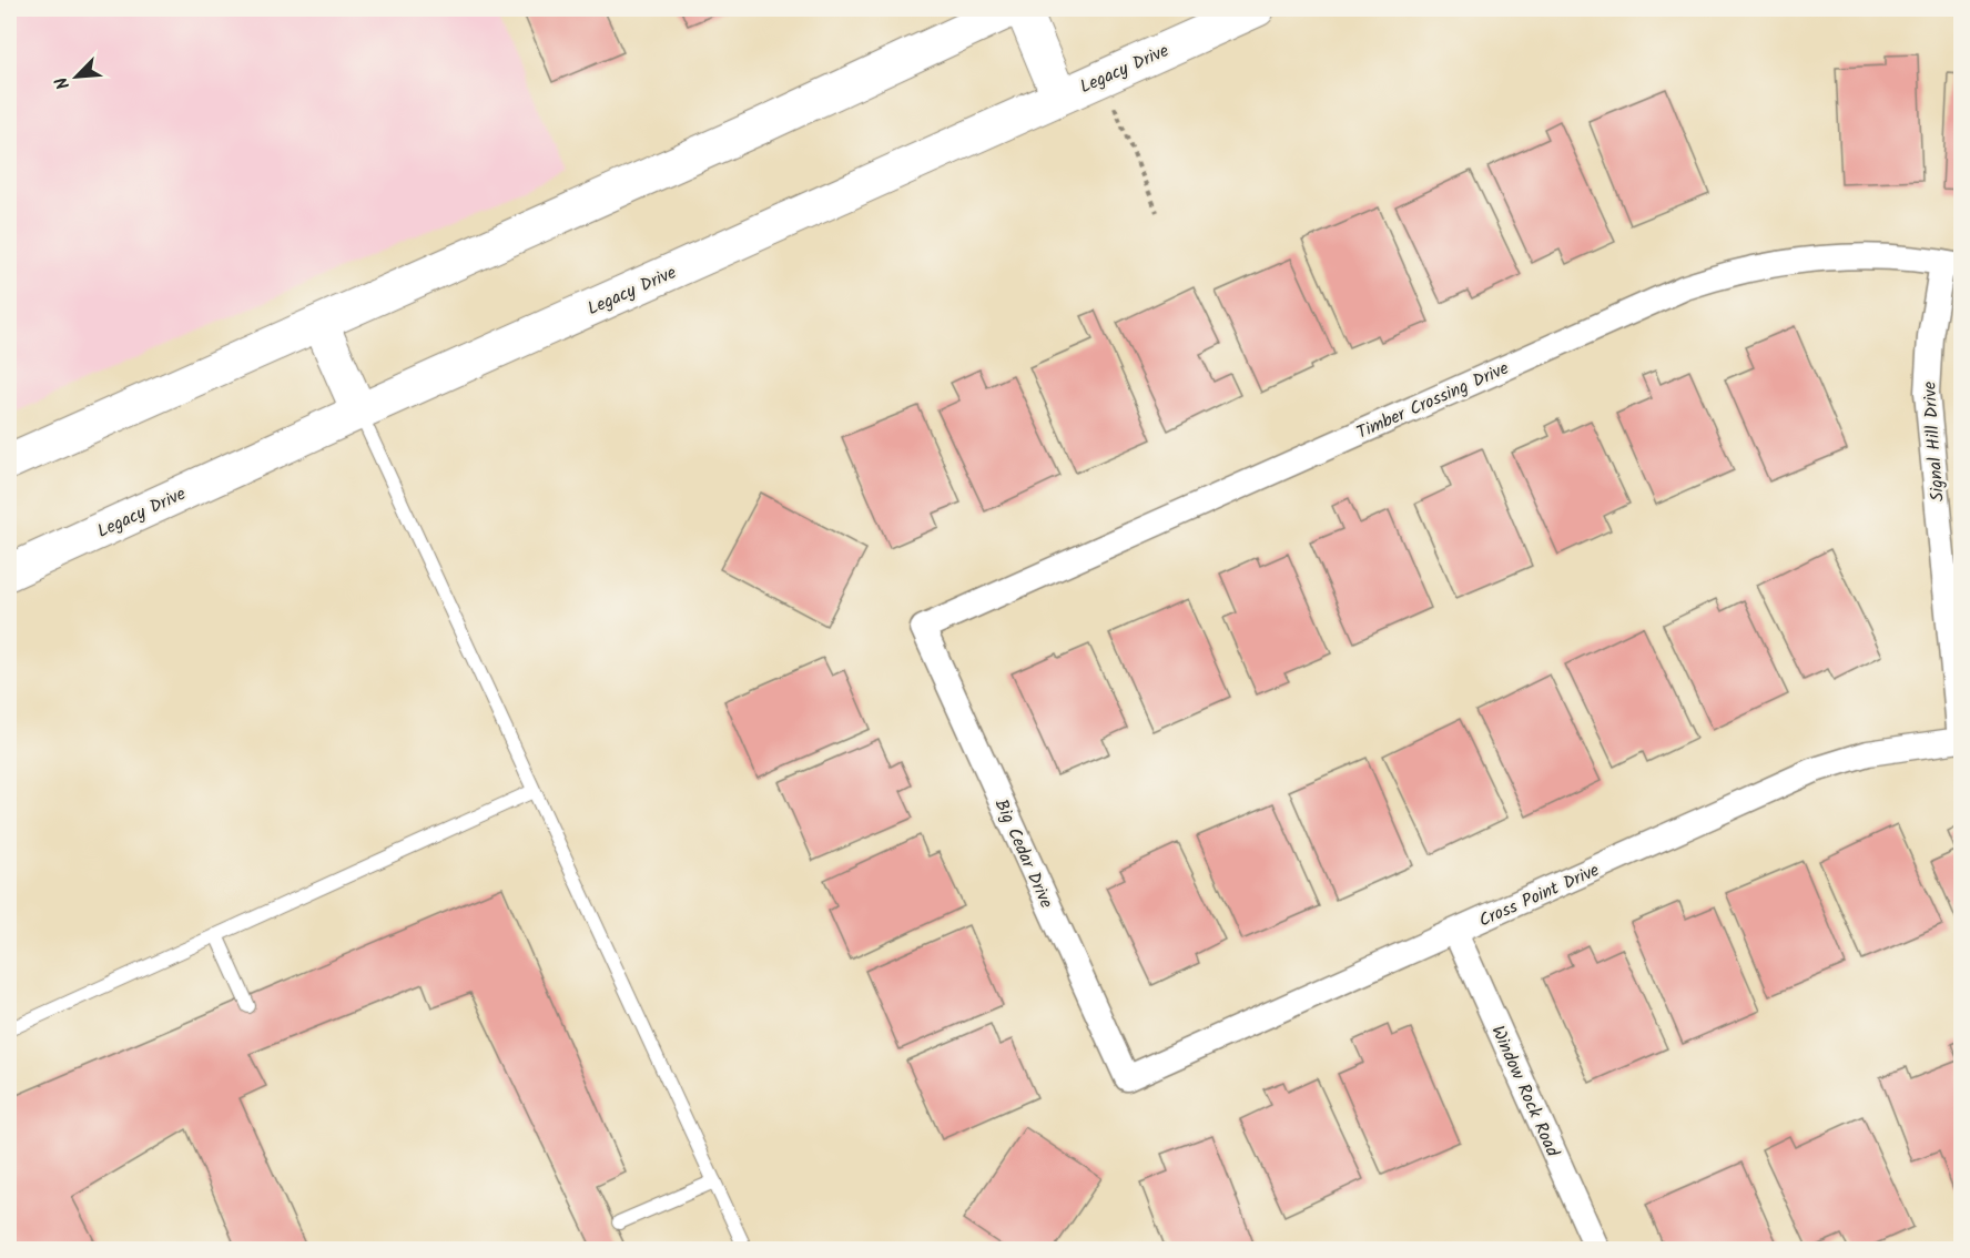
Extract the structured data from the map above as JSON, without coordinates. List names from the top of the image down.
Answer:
{
  "streets": {
    "main road": ["Legacy Drive"],
    "street": [
      "Timber Crossing Drive",
      "Signal Hill Drive",
      "Big Cedar Drive",
      "Cross Point Drive",
      "Window Rock Road"
    ]
  },
  "crossings": [
    ["Timber Crossing Drive", "Signal Hill Drive"],
    ["Timber Crossing Drive", "Big Cedar Drive"],
    ["Signal Hill Drive", "Cross Point Drive"],
    ["Big Cedar Drive", "Cross Point Drive"],
    ["Cross Point Drive", "Window Rock Road"]
  ],
  "north": "bottom left"
}
